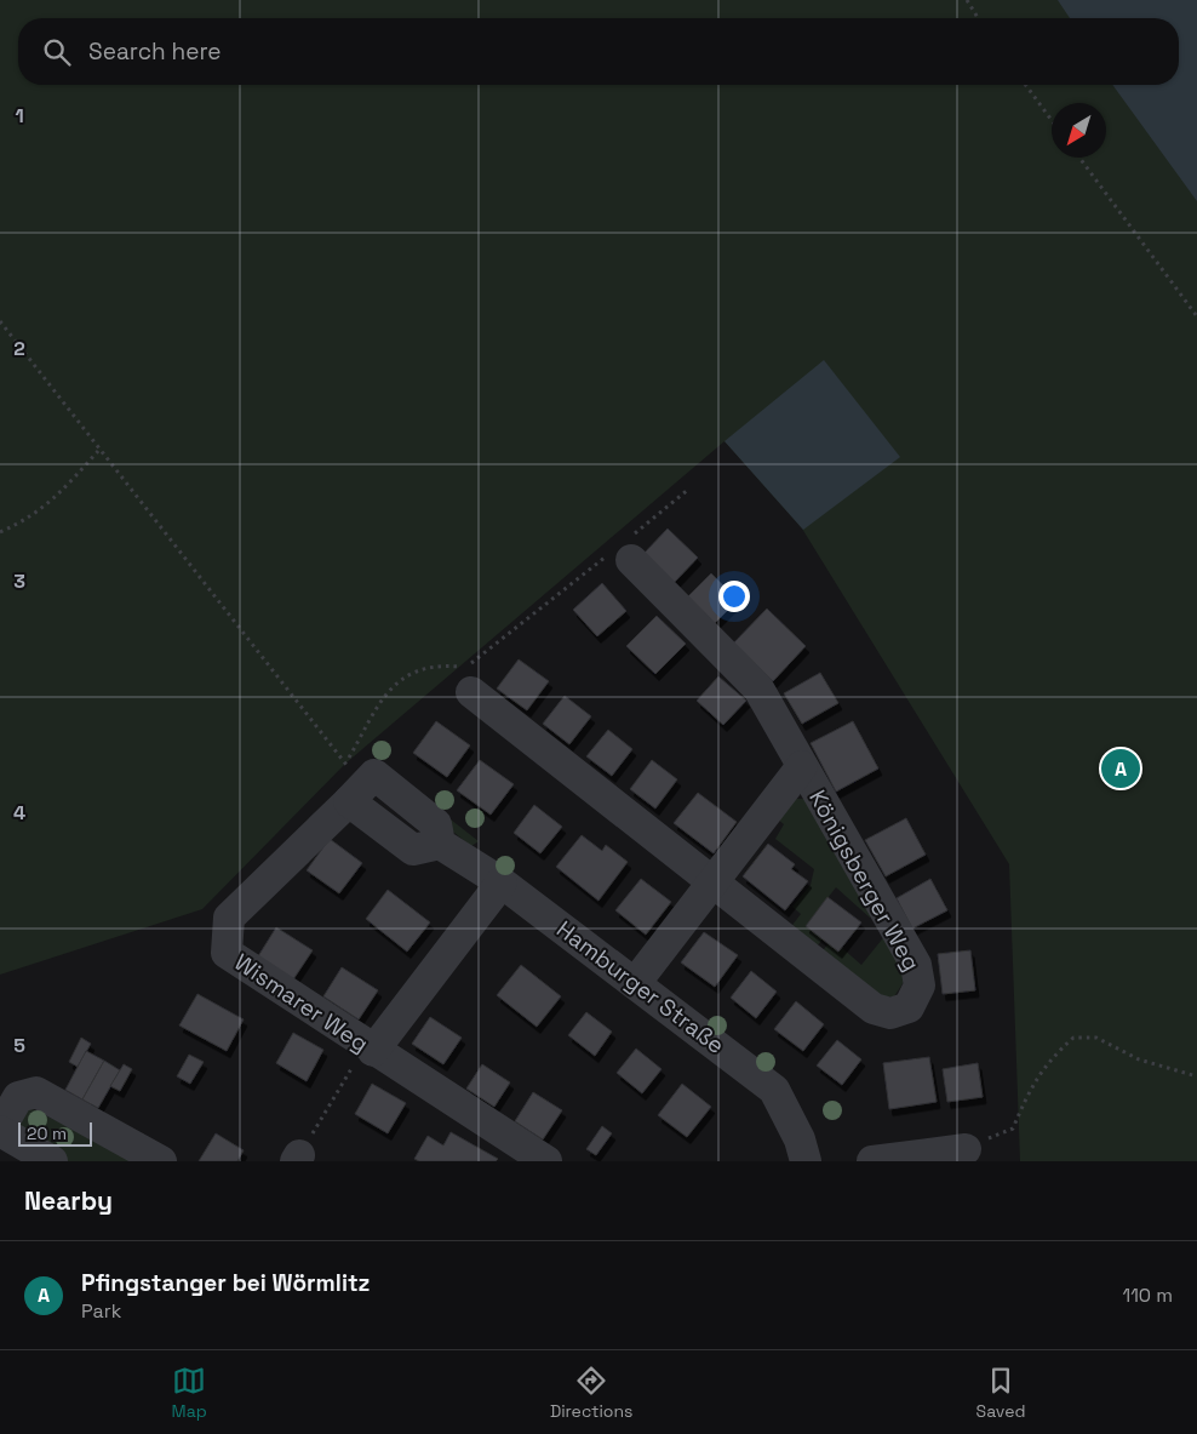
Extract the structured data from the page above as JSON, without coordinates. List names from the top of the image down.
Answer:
{
  "streets": {
    "street": ["Königsberger Weg", "Hamburger Straße", "Wismarer Weg"]
  },
  "crossings": [
    ["Königsberger Weg", "Hamburger Straße"],
    ["Hamburger Straße", "Wismarer Weg"]
  ],
  "scale_bar": "20 m",
  "north": "bottom left",
  "page": {
    "search": "Search here",
    "pins": "A",
    "scale": "20 m",
    "heading": "Nearby",
    "list": [
      {
        "mark": "A",
        "name": "Pfingstanger bei Wörmlitz",
        "note": "Park",
        "value": "110 m"
      }
    ],
    "nav": ["Map", "Directions", "Saved"]
  },
  "grid": {
    "rows": [
      "1",
      "2",
      "3",
      "4",
      "5"
    ]
  }
}
